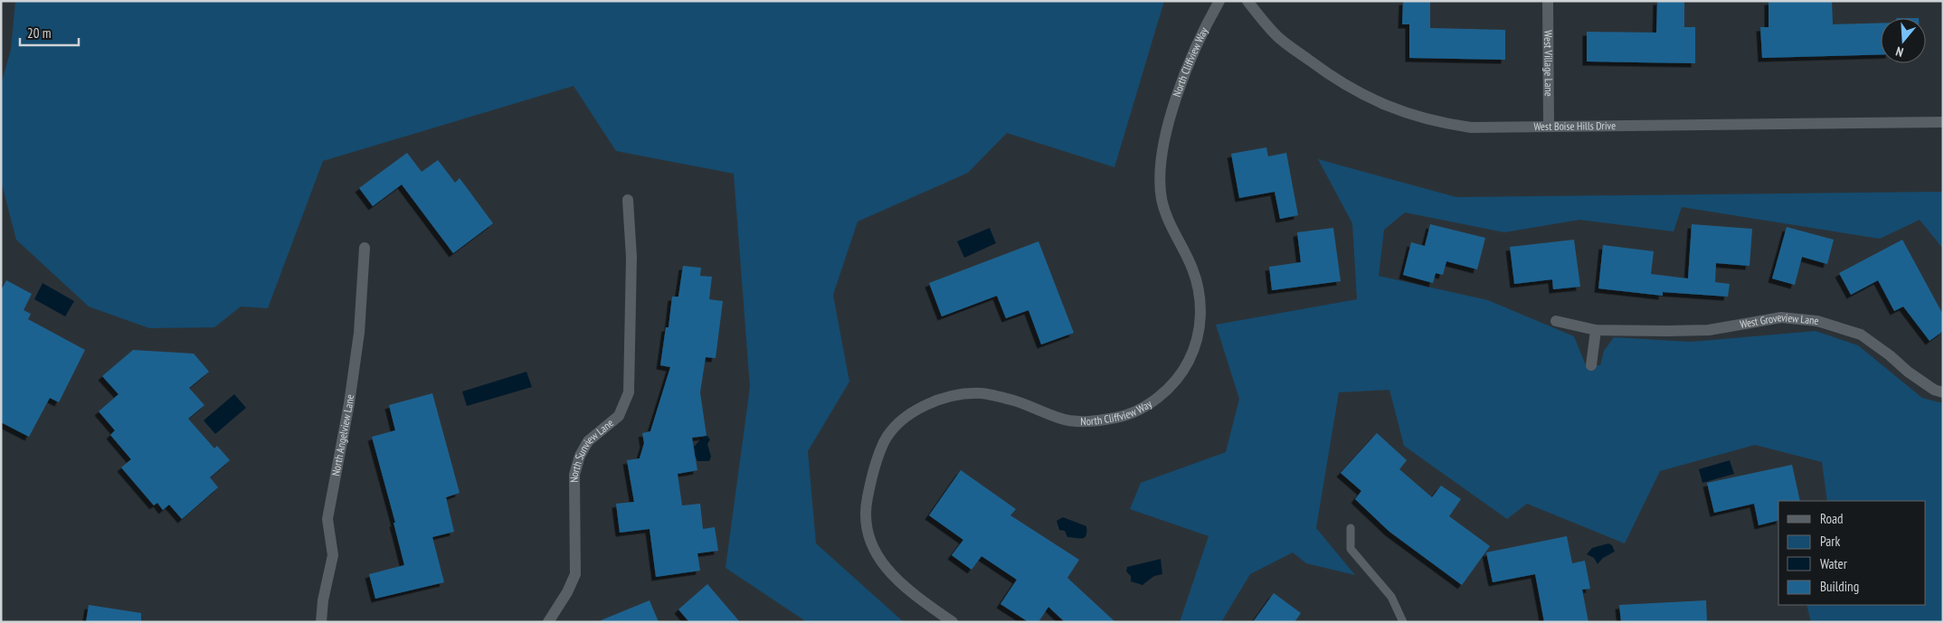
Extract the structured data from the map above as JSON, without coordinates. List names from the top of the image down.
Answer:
{
  "streets": {
    "street": [
      "North Cliffview Way",
      "West Village Lane",
      "West Boise Hills Drive",
      "West Groveview Lane",
      "North Angelview Lane",
      "North Sunview Lane"
    ]
  },
  "crossings": [
    ["West Village Lane", "West Boise Hills Drive"]
  ],
  "legend": [
    "Road",
    "Park",
    "Water",
    "Building"
  ],
  "scale_bar": "20 m",
  "north": "bottom"
}
